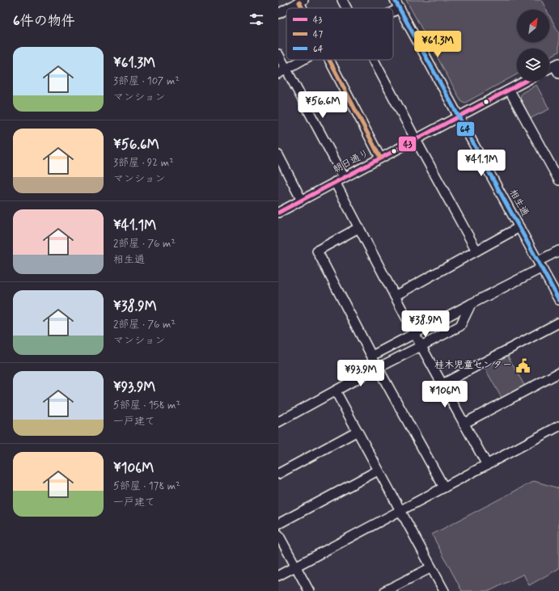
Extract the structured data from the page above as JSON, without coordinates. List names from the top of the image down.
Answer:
{
  "streets": {
    "street": ["朝日通り", "相生通"]
  },
  "crossings": [
    ["朝日通り", "相生通"]
  ],
  "places": {
    "public building": ["桂木児童センター"]
  },
  "lines": ["transit line 64", "transit line 47", "transit line 43"],
  "legend": ["43", "47", "64"],
  "north": "top right",
  "page": {
    "heading": "6件の物件",
    "price": [
      "¥61.3M",
      "¥56.6M",
      "¥41.1M",
      "¥38.9M",
      "¥93.9M",
      "¥106M"
    ],
    "list": [
      {
        "name": "¥61.3M",
        "note": "3部屋 · 107 m² · マンション"
      },
      {
        "name": "¥56.6M",
        "note": "3部屋 · 92 m² · マンション"
      },
      {
        "name": "¥41.1M",
        "note": "2部屋 · 76 m² · 相生通"
      },
      {
        "name": "¥38.9M",
        "note": "2部屋 · 76 m² · マンション"
      },
      {
        "name": "¥93.9M",
        "note": "5部屋 · 158 m² · 一戸建て"
      },
      {
        "name": "¥106M",
        "note": "5部屋 · 178 m² · 一戸建て"
      }
    ]
  }
}
